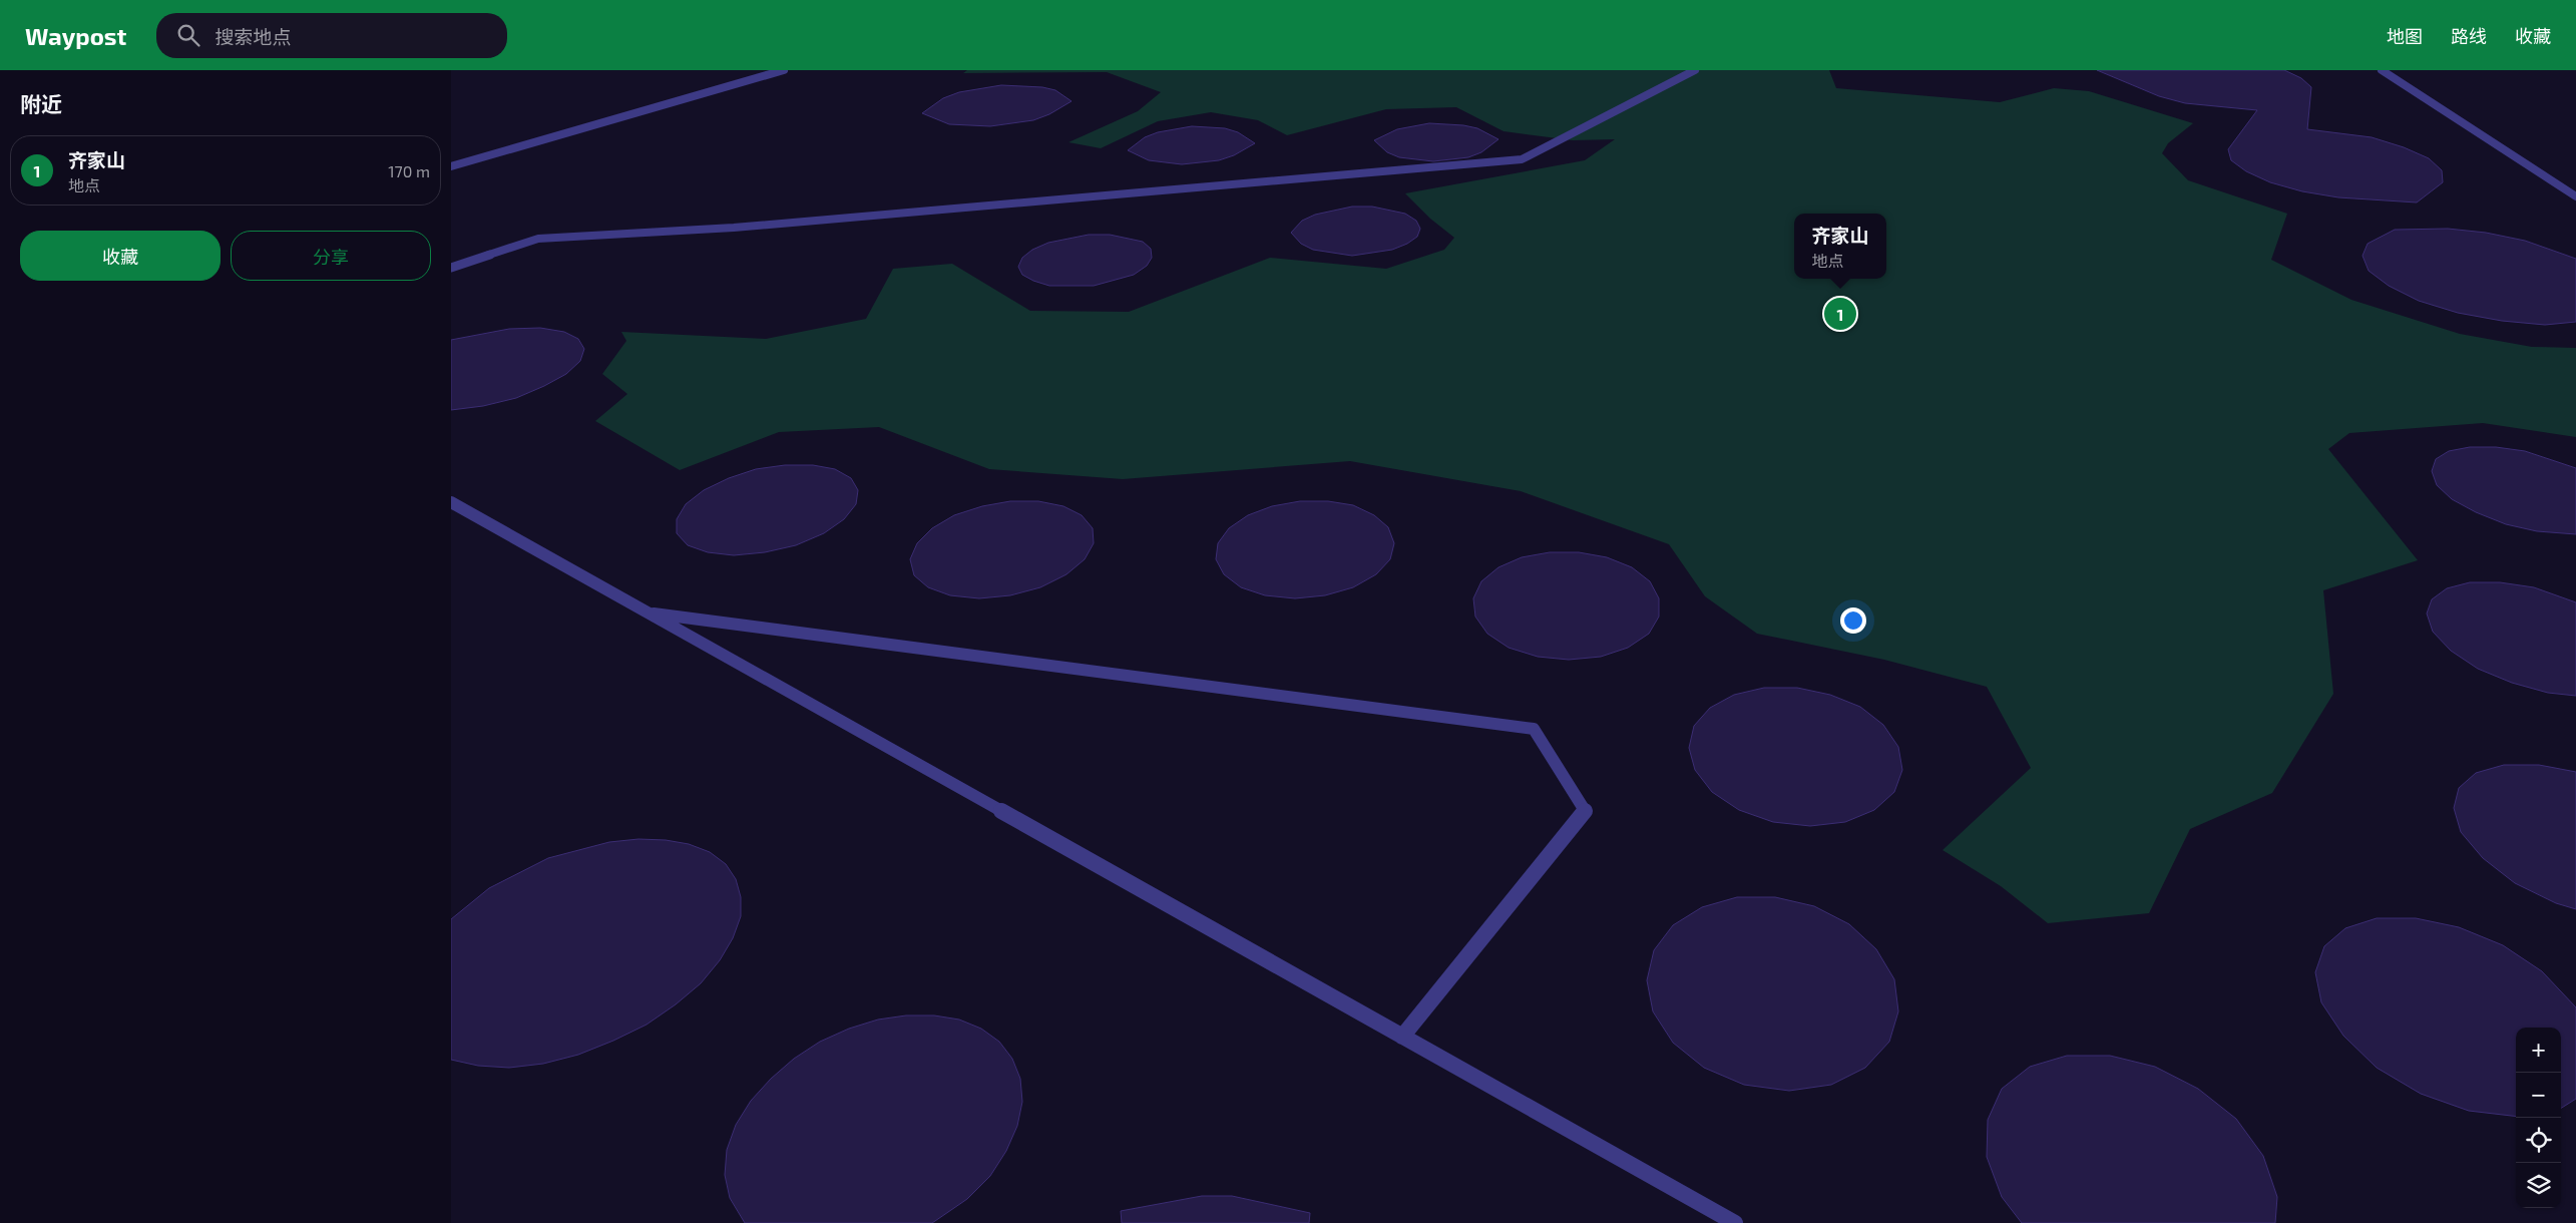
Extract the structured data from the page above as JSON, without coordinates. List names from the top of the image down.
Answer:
{
  "page": {
    "header": "Waypost",
    "search": "搜索地点",
    "nav": ["地图", "路线", "收藏"],
    "heading": "附近",
    "list": [
      {
        "mark": "1",
        "name": "齐家山",
        "note": "地点",
        "value": "170 m"
      }
    ],
    "popup": ["齐家山", "地点"],
    "buttons": ["收藏", "分享"],
    "pins": "1",
    "map_buttons": ["+", "−"]
  }
}
